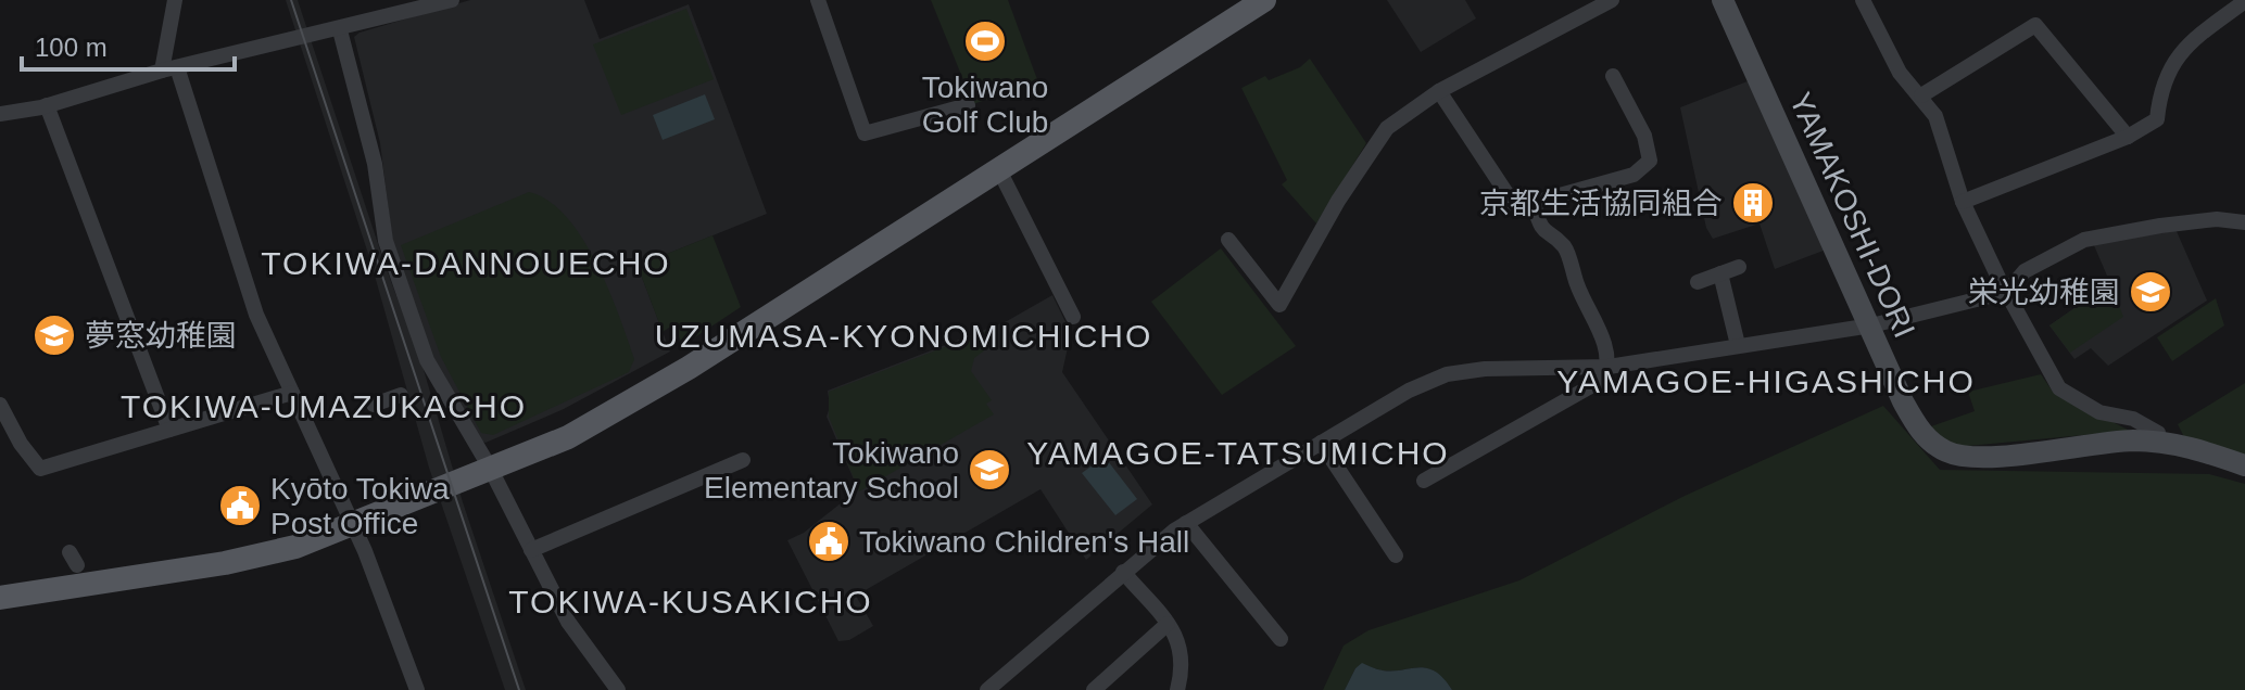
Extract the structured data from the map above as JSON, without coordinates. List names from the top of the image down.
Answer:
{
  "streets": {
    "street": ["YAMAKOSHI-DORI"]
  },
  "districts": [
    "TOKIWA-DANNOUECHO",
    "UZUMASA-KYONOMICHICHO",
    "YAMAGOE-HIGASHICHO",
    "TOKIWA-UMAZUKACHO",
    "YAMAGOE-TATSUMICHO",
    "TOKIWA-KUSAKICHO"
  ],
  "places": {
    "sports": ["Tokiwano Golf Club"],
    "building": ["京都生活協同組合"],
    "school or university": ["栄光幼稚園", "夢窓幼稚園", "Tokiwano Elementary School"],
    "public building": ["Kyōto Tokiwa Post Office", "Tokiwano Children's Hall"]
  },
  "scale_bar": "100 m"
}
